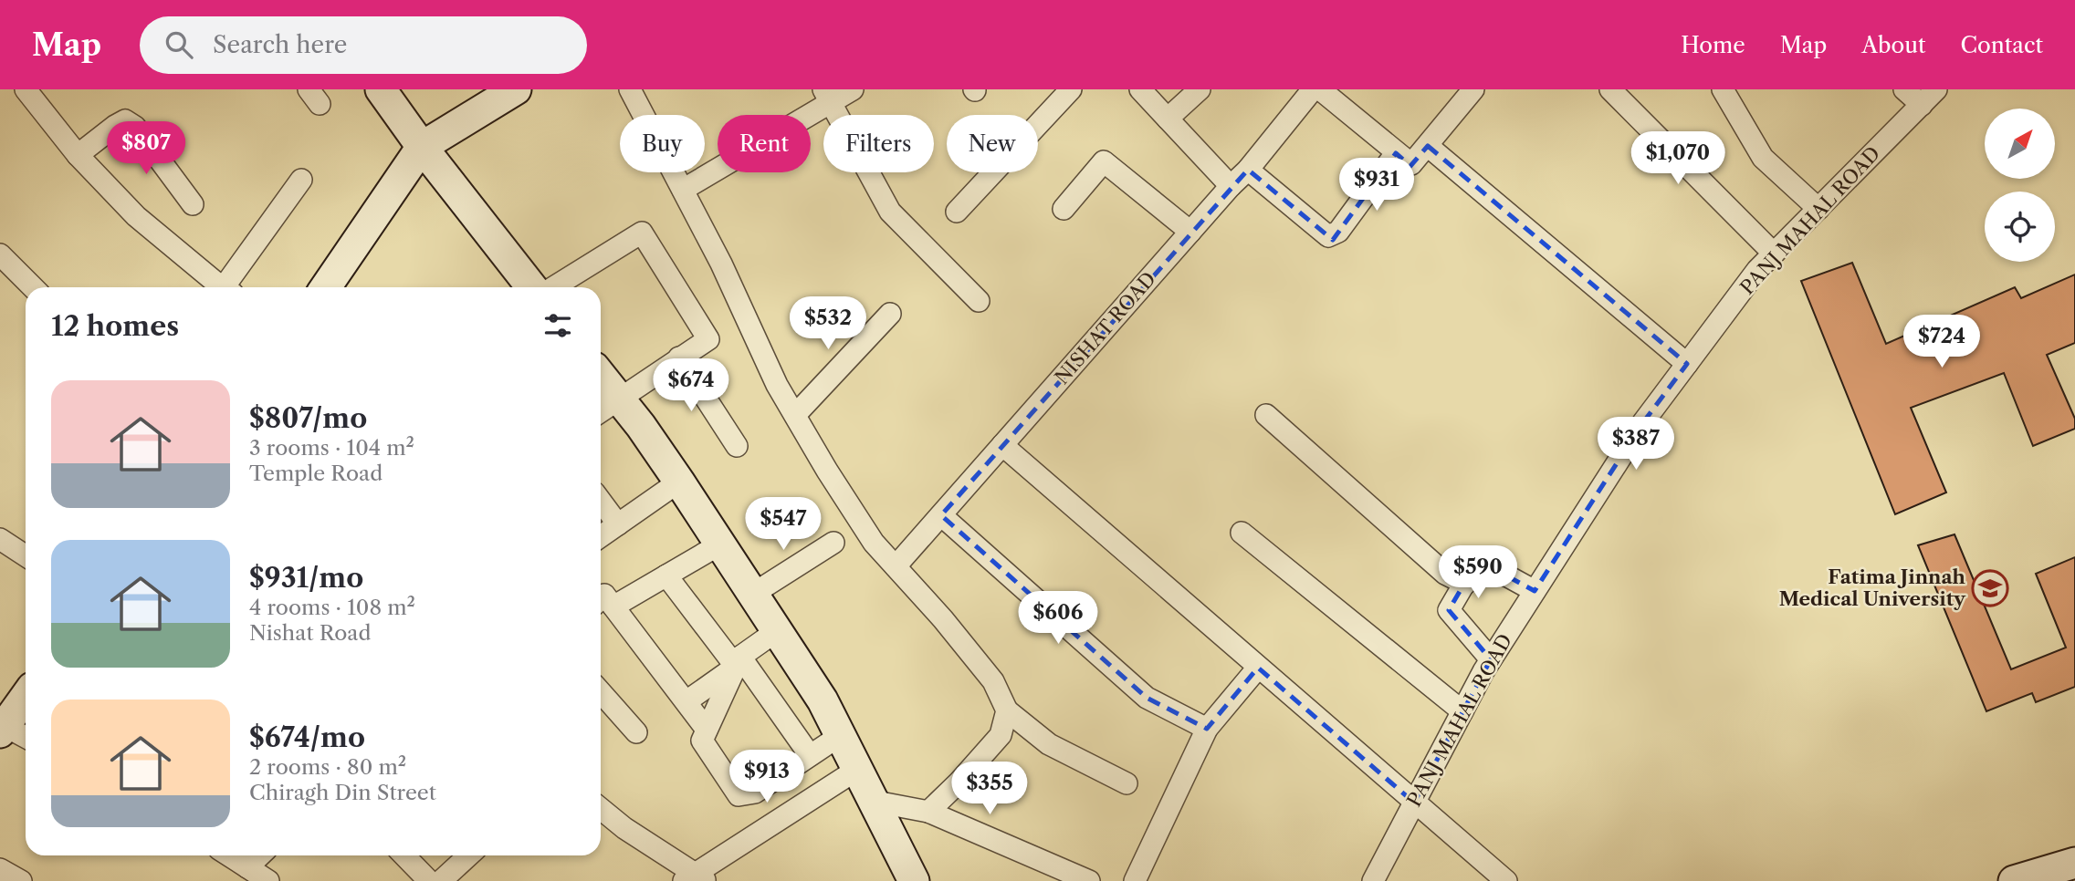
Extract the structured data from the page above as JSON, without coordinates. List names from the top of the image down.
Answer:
{
  "streets": {
    "street": ["PANJ MAHAL ROAD", "NISHAT ROAD"]
  },
  "places": {
    "school or university": ["Fatima Jinnah Medical University"]
  },
  "north": "top right",
  "page": {
    "header": "Map",
    "search": "Search here",
    "nav": [
      "Home",
      "Map",
      "About",
      "Contact"
    ],
    "chip": [
      "Buy",
      "Rent",
      "Filters",
      "New"
    ],
    "price": [
      "$807",
      "$1,070",
      "$931",
      "$532",
      "$724",
      "$674",
      "$387",
      "$547",
      "$590",
      "$606",
      "$913",
      "$355"
    ],
    "heading": "12 homes",
    "list": [
      {
        "name": "$807/mo",
        "note": "3 rooms · 104 m² · Temple Road"
      },
      {
        "name": "$931/mo",
        "note": "4 rooms · 108 m² · Nishat Road"
      },
      {
        "name": "$674/mo",
        "note": "2 rooms · 80 m² · Chiragh Din Street"
      }
    ]
  }
}
